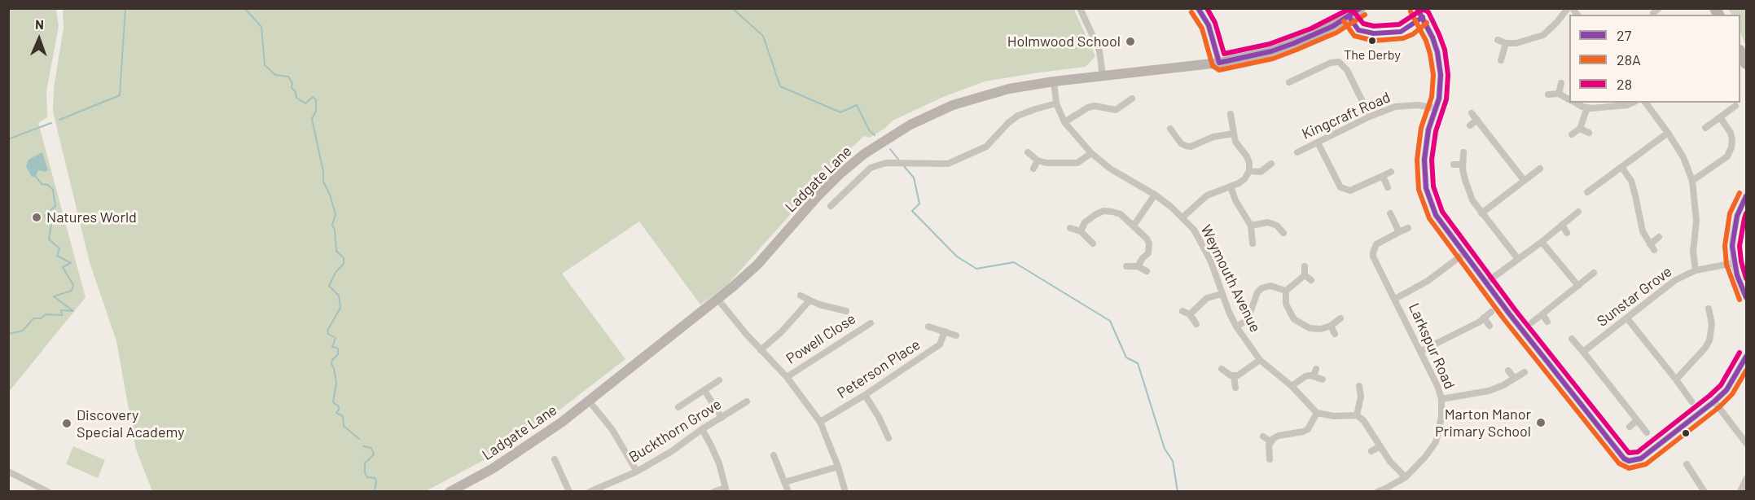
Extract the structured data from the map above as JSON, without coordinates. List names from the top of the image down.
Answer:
{
  "streets": {
    "main road": ["Ladgate Lane"],
    "street": [
      "Kingcraft Road",
      "Weymouth Avenue",
      "Sunstar Grove",
      "Powell Close",
      "Larkspur Road",
      "Peterson Place",
      "Buckthorn Grove"
    ]
  },
  "crossings": [
    ["Ladgate Lane", "Weymouth Avenue"]
  ],
  "places": [
    "The Derby",
    "Holmwood School",
    "Natures World",
    "Marton Manor Primary School",
    "Discovery Special Academy"
  ],
  "lines": ["transit line 27", "transit line 28", "transit line 28A"],
  "legend": ["27", "28A", "28"],
  "north": "top"
}
